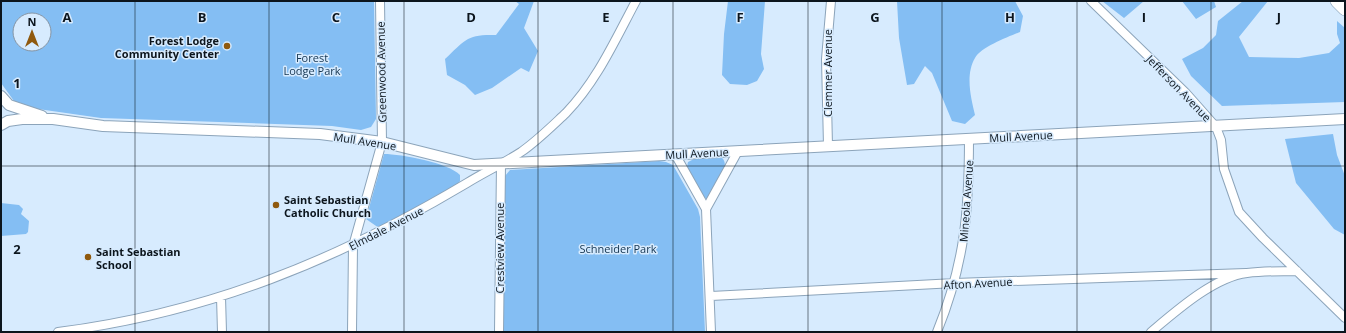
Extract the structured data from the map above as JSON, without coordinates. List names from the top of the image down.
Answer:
{
  "streets": {
    "street": [
      "Greenwood Avenue",
      "Clemmer Avenue",
      "Jefferson Avenue",
      "Mull Avenue",
      "Mineola Avenue",
      "Elmdale Avenue",
      "Crestview Avenue",
      "Afton Avenue"
    ]
  },
  "crossings": [
    ["Greenwood Avenue", "Mull Avenue"],
    ["Greenwood Avenue", "Elmdale Avenue"],
    ["Clemmer Avenue", "Mull Avenue"],
    ["Jefferson Avenue", "Mull Avenue"],
    ["Jefferson Avenue", "Afton Avenue"],
    ["Mull Avenue", "Mineola Avenue"],
    ["Mull Avenue", "Elmdale Avenue"],
    ["Mull Avenue", "Crestview Avenue"],
    ["Mineola Avenue", "Afton Avenue"],
    ["Elmdale Avenue", "Crestview Avenue"]
  ],
  "parks": ["Forest Lodge Park", "Schneider Park"],
  "places": ["Forest Lodge Community Center", "Saint Sebastian Catholic Church", "Saint Sebastian School"],
  "north": "top",
  "grid": {
    "columns": [
      "A",
      "B",
      "C",
      "D",
      "E",
      "F",
      "G",
      "H",
      "I",
      "J"
    ],
    "rows": ["1", "2"]
  }
}
